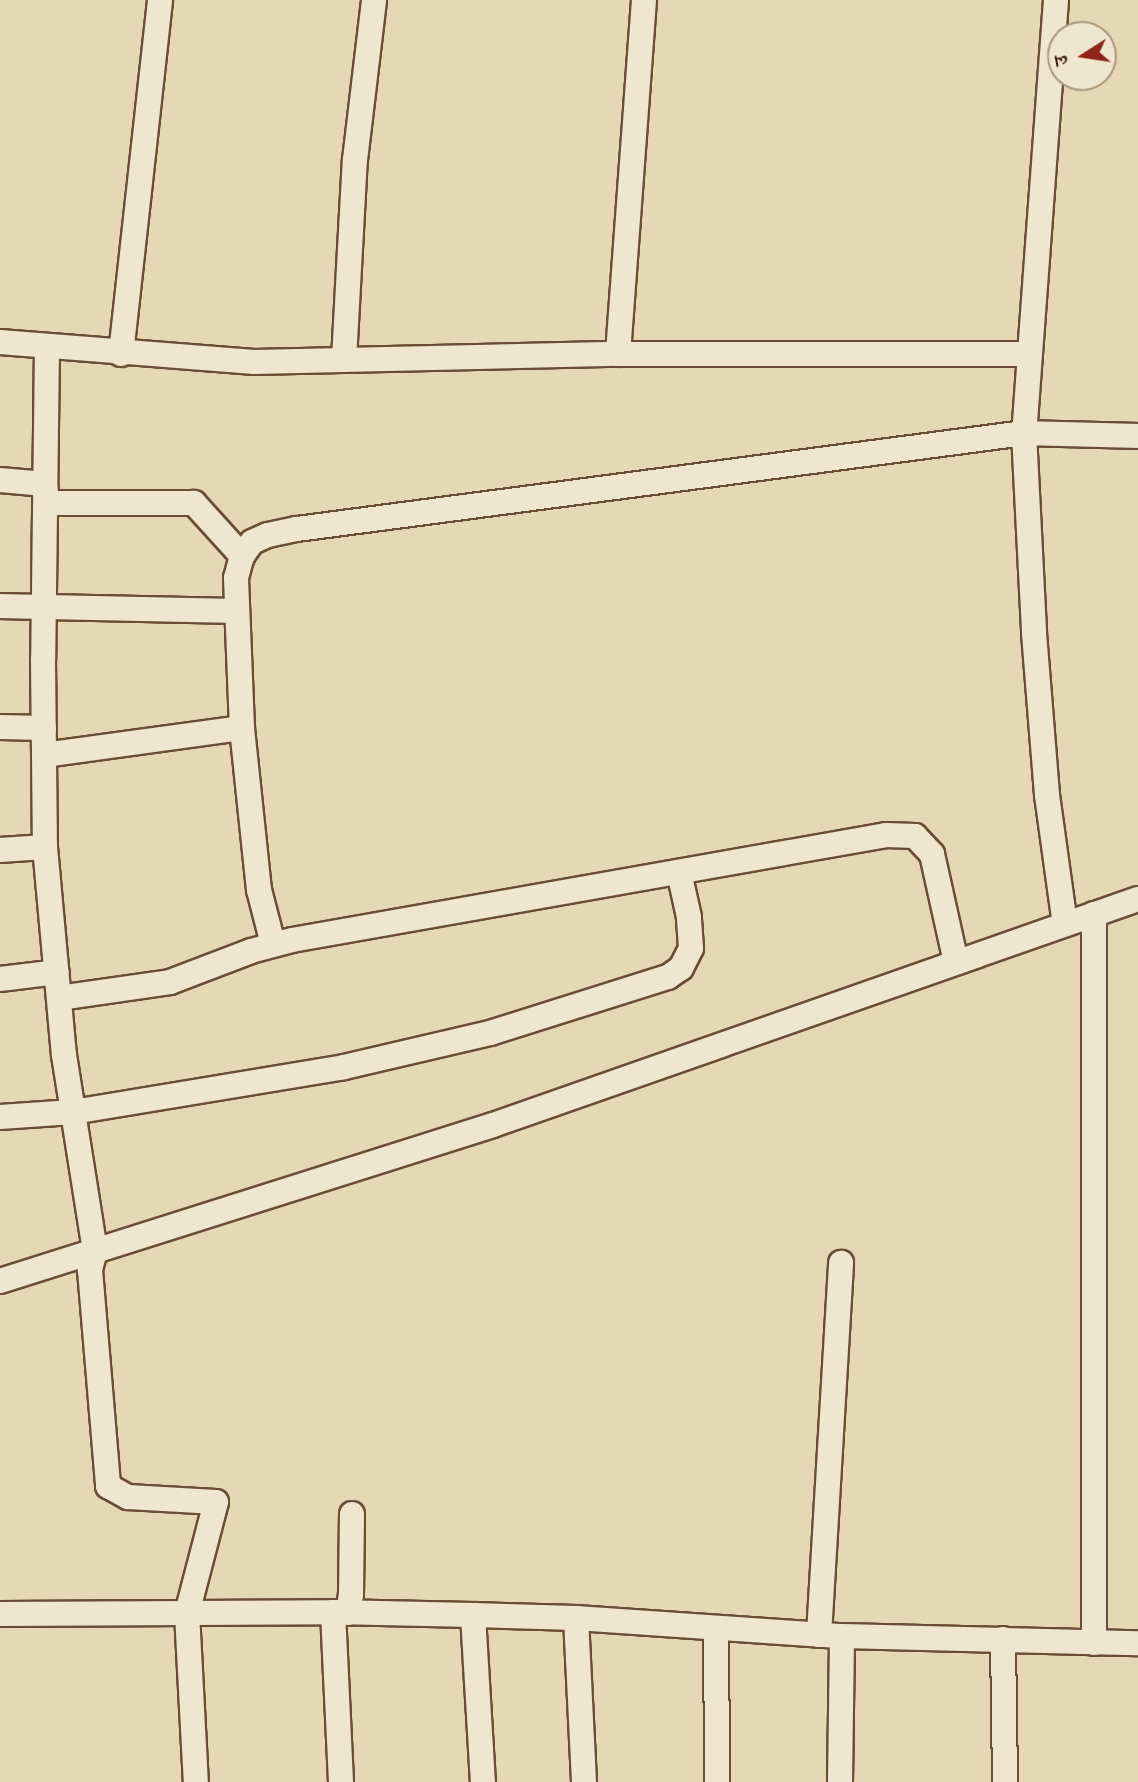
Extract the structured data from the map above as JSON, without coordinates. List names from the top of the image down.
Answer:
{
  "north": "left"
}
